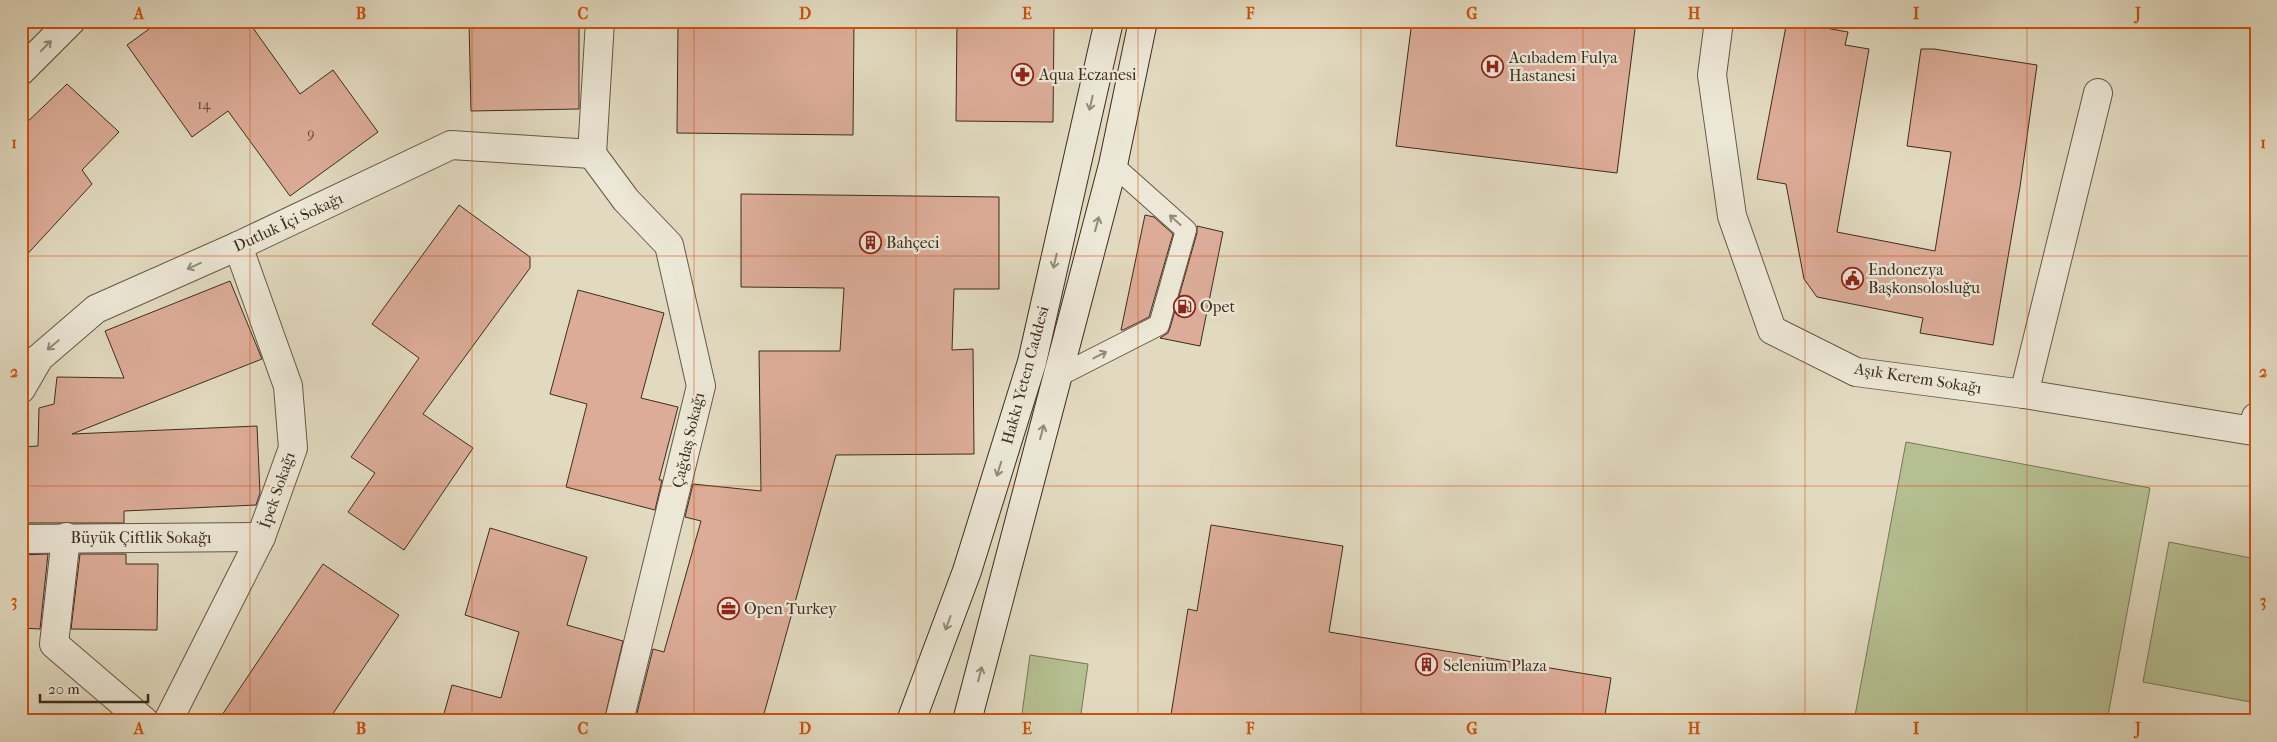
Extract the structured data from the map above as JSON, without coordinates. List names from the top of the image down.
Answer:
{
  "streets": {
    "street": [
      "Dutluk İçi Sokağı",
      "Hakkı Yeten Caddesi",
      "Aşık Kerem Sokağı",
      "Çağdaş Sokağı",
      "İpek Sokağı",
      "Büyük Çiftlik Sokağı"
    ]
  },
  "crossings": [
    ["Dutluk İçi Sokağı", "Çağdaş Sokağı"],
    ["Dutluk İçi Sokağı", "İpek Sokağı"],
    ["İpek Sokağı", "Büyük Çiftlik Sokağı"]
  ],
  "one_way": ["Dutluk İçi Sokağı"],
  "places": {
    "hospital": ["Acıbadem Fulya Hastanesi"],
    "pharmacy": ["Aqua Eczanesi"],
    "building": ["Bahçeci", "Selenium Plaza"],
    "public building": ["Endonezya Başkonsolosluğu"],
    "fuel station": ["Opet"],
    "office": ["Open Turkey"]
  },
  "house_numbers": ["14", "9"],
  "scale_bar": "20 m",
  "grid": {
    "columns": [
      "A",
      "B",
      "C",
      "D",
      "E",
      "F",
      "G",
      "H",
      "I",
      "J"
    ],
    "rows": ["1", "2", "3"]
  }
}
